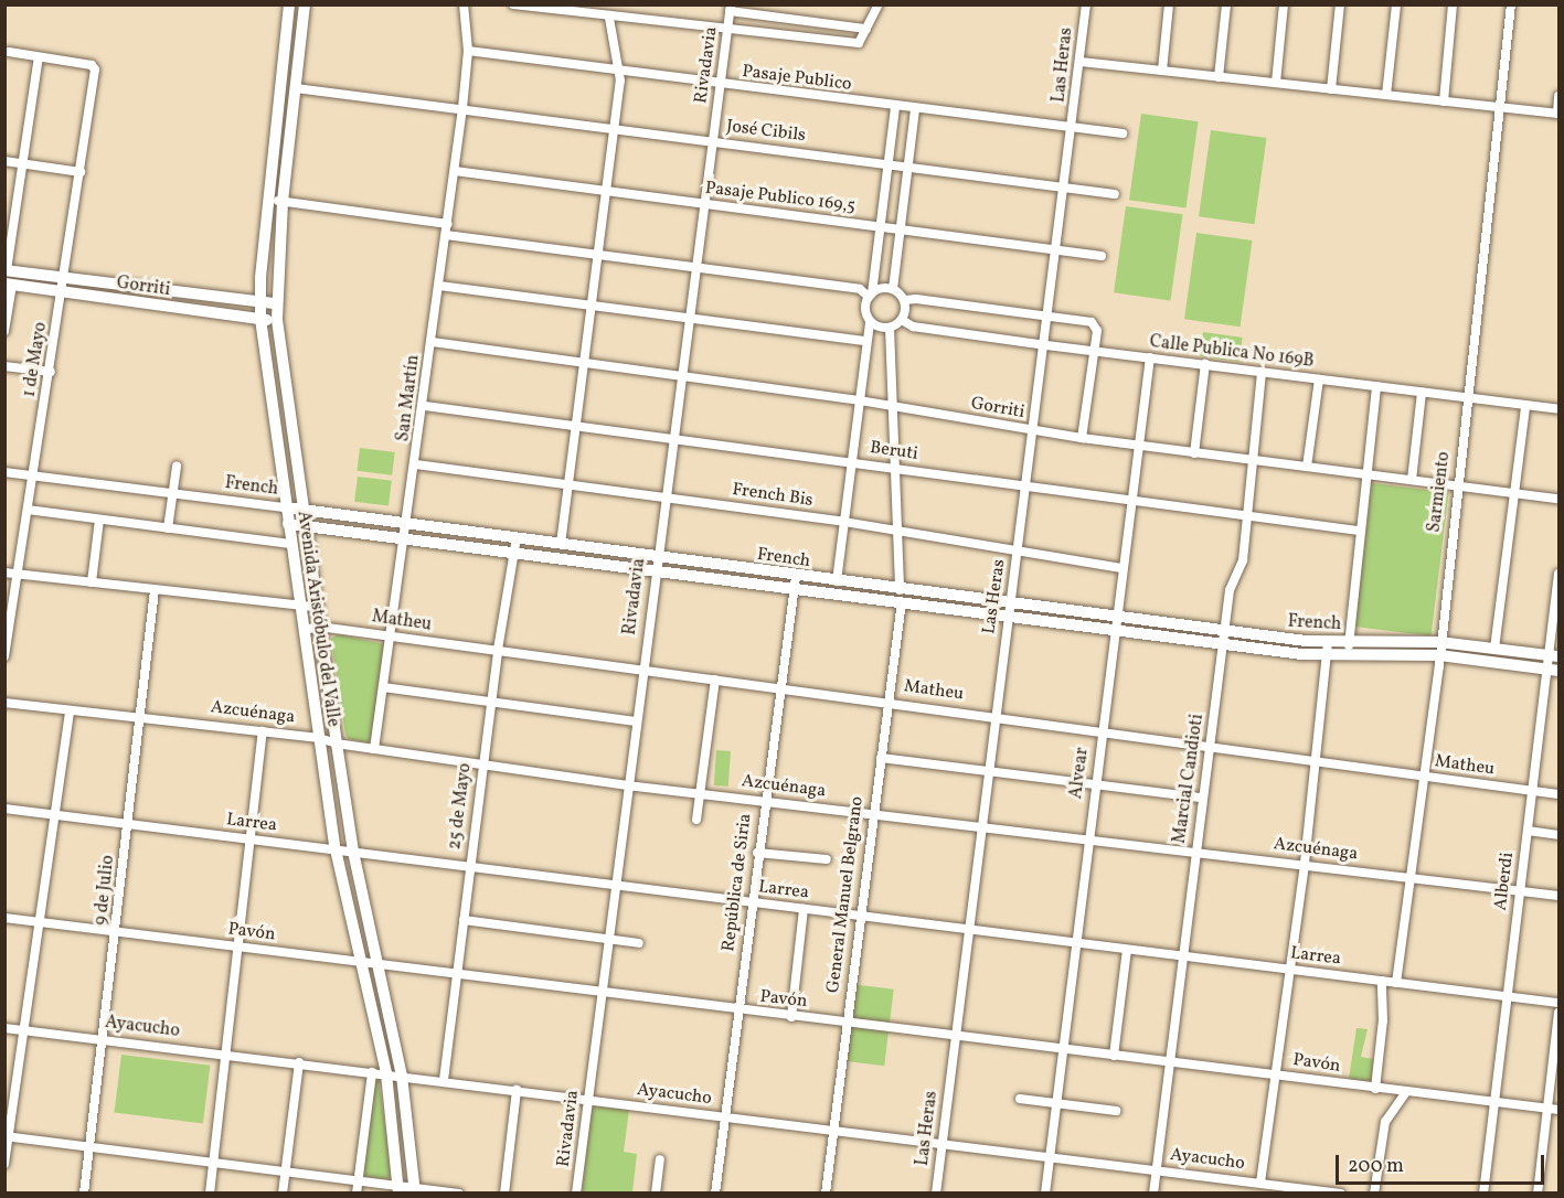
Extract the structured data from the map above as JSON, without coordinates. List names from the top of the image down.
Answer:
{
  "streets": {
    "main road": ["Gorriti", "French", "Avenida Aristóbulo del Valle"],
    "street": [
      "Rivadavia",
      "Las Heras",
      "Pasaje Publico",
      "José Cibils",
      "Pasaje Publico 169,5",
      "Calle Publica No 169B",
      "1 de Mayo",
      "San Martín",
      "Beruti",
      "Sarmiento",
      "French Bis",
      "Matheu",
      "Azcuénaga",
      "Alvear",
      "Marcial Candioti",
      "25 de Mayo",
      "Larrea",
      "Alberdi",
      "República de Siria",
      "9 de Julio",
      "General Manuel Belgrano",
      "Pavón",
      "Ayacucho"
    ]
  },
  "crossings": [
    ["Rivadavia", "Pasaje Publico"],
    ["Rivadavia", "José Cibils"],
    ["Rivadavia", "Pasaje Publico 169,5"],
    ["Rivadavia", "Gorriti"],
    ["Rivadavia", "Beruti"],
    ["Rivadavia", "French"],
    ["Rivadavia", "French Bis"],
    ["Rivadavia", "Matheu"],
    ["Rivadavia", "Azcuénaga"],
    ["Rivadavia", "Larrea"],
    ["Rivadavia", "Pavón"],
    ["Rivadavia", "Ayacucho"],
    ["Las Heras", "Pasaje Publico"],
    ["Las Heras", "José Cibils"],
    ["Las Heras", "Pasaje Publico 169,5"],
    ["Las Heras", "Gorriti"],
    ["Las Heras", "Calle Publica No 169B"],
    ["Las Heras", "Beruti"],
    ["Las Heras", "French"],
    ["Las Heras", "French Bis"],
    ["Las Heras", "Matheu"],
    ["Las Heras", "Azcuénaga"],
    ["Las Heras", "Larrea"],
    ["Las Heras", "Pavón"],
    ["Las Heras", "Ayacucho"],
    ["Pasaje Publico", "San Martín"],
    ["José Cibils", "San Martín"],
    ["José Cibils", "Avenida Aristóbulo del Valle"],
    ["Pasaje Publico 169,5", "San Martín"],
    ["Gorriti", "1 de Mayo"],
    ["Gorriti", "San Martín"],
    ["Gorriti", "Sarmiento"],
    ["Gorriti", "Avenida Aristóbulo del Valle"],
    ["Gorriti", "Alvear"],
    ["Gorriti", "Marcial Candioti"],
    ["Calle Publica No 169B", "Sarmiento"],
    ["Calle Publica No 169B", "Alvear"],
    ["Calle Publica No 169B", "Marcial Candioti"],
    ["1 de Mayo", "French"],
    ["San Martín", "Beruti"],
    ["San Martín", "French"],
    ["San Martín", "French Bis"],
    ["San Martín", "Matheu"],
    ["San Martín", "Azcuénaga"],
    ["Beruti", "Alvear"],
    ["Beruti", "Marcial Candioti"],
    ["French", "Sarmiento"],
    ["French", "Avenida Aristóbulo del Valle"],
    ["French", "Alvear"],
    ["French", "Marcial Candioti"],
    ["French", "25 de Mayo"],
    ["French", "Alberdi"],
    ["French", "República de Siria"],
    ["French", "General Manuel Belgrano"],
    ["Sarmiento", "Matheu"],
    ["Sarmiento", "Azcuénaga"],
    ["Sarmiento", "Larrea"],
    ["French Bis", "Alvear"],
    ["Avenida Aristóbulo del Valle", "Matheu"],
    ["Avenida Aristóbulo del Valle", "Azcuénaga"],
    ["Avenida Aristóbulo del Valle", "Larrea"],
    ["Avenida Aristóbulo del Valle", "Pavón"],
    ["Avenida Aristóbulo del Valle", "Ayacucho"],
    ["Matheu", "Alvear"],
    ["Matheu", "Marcial Candioti"],
    ["Matheu", "25 de Mayo"],
    ["Matheu", "Alberdi"],
    ["Matheu", "República de Siria"],
    ["Matheu", "General Manuel Belgrano"],
    ["Azcuénaga", "Alvear"],
    ["Azcuénaga", "Marcial Candioti"],
    ["Azcuénaga", "25 de Mayo"],
    ["Azcuénaga", "Alberdi"],
    ["Azcuénaga", "República de Siria"],
    ["Azcuénaga", "9 de Julio"],
    ["Azcuénaga", "General Manuel Belgrano"],
    ["Alvear", "Larrea"],
    ["Alvear", "Pavón"],
    ["Alvear", "Ayacucho"],
    ["Marcial Candioti", "Larrea"],
    ["Marcial Candioti", "Pavón"],
    ["Marcial Candioti", "Ayacucho"],
    ["25 de Mayo", "Larrea"],
    ["25 de Mayo", "Pavón"],
    ["25 de Mayo", "Ayacucho"],
    ["Larrea", "Alberdi"],
    ["Larrea", "República de Siria"],
    ["Larrea", "9 de Julio"],
    ["Larrea", "General Manuel Belgrano"],
    ["Alberdi", "Pavón"],
    ["República de Siria", "Pavón"],
    ["República de Siria", "Ayacucho"],
    ["9 de Julio", "Pavón"],
    ["9 de Julio", "Ayacucho"],
    ["General Manuel Belgrano", "Pavón"],
    ["General Manuel Belgrano", "Ayacucho"]
  ],
  "scale_bar": "200 m"
}
